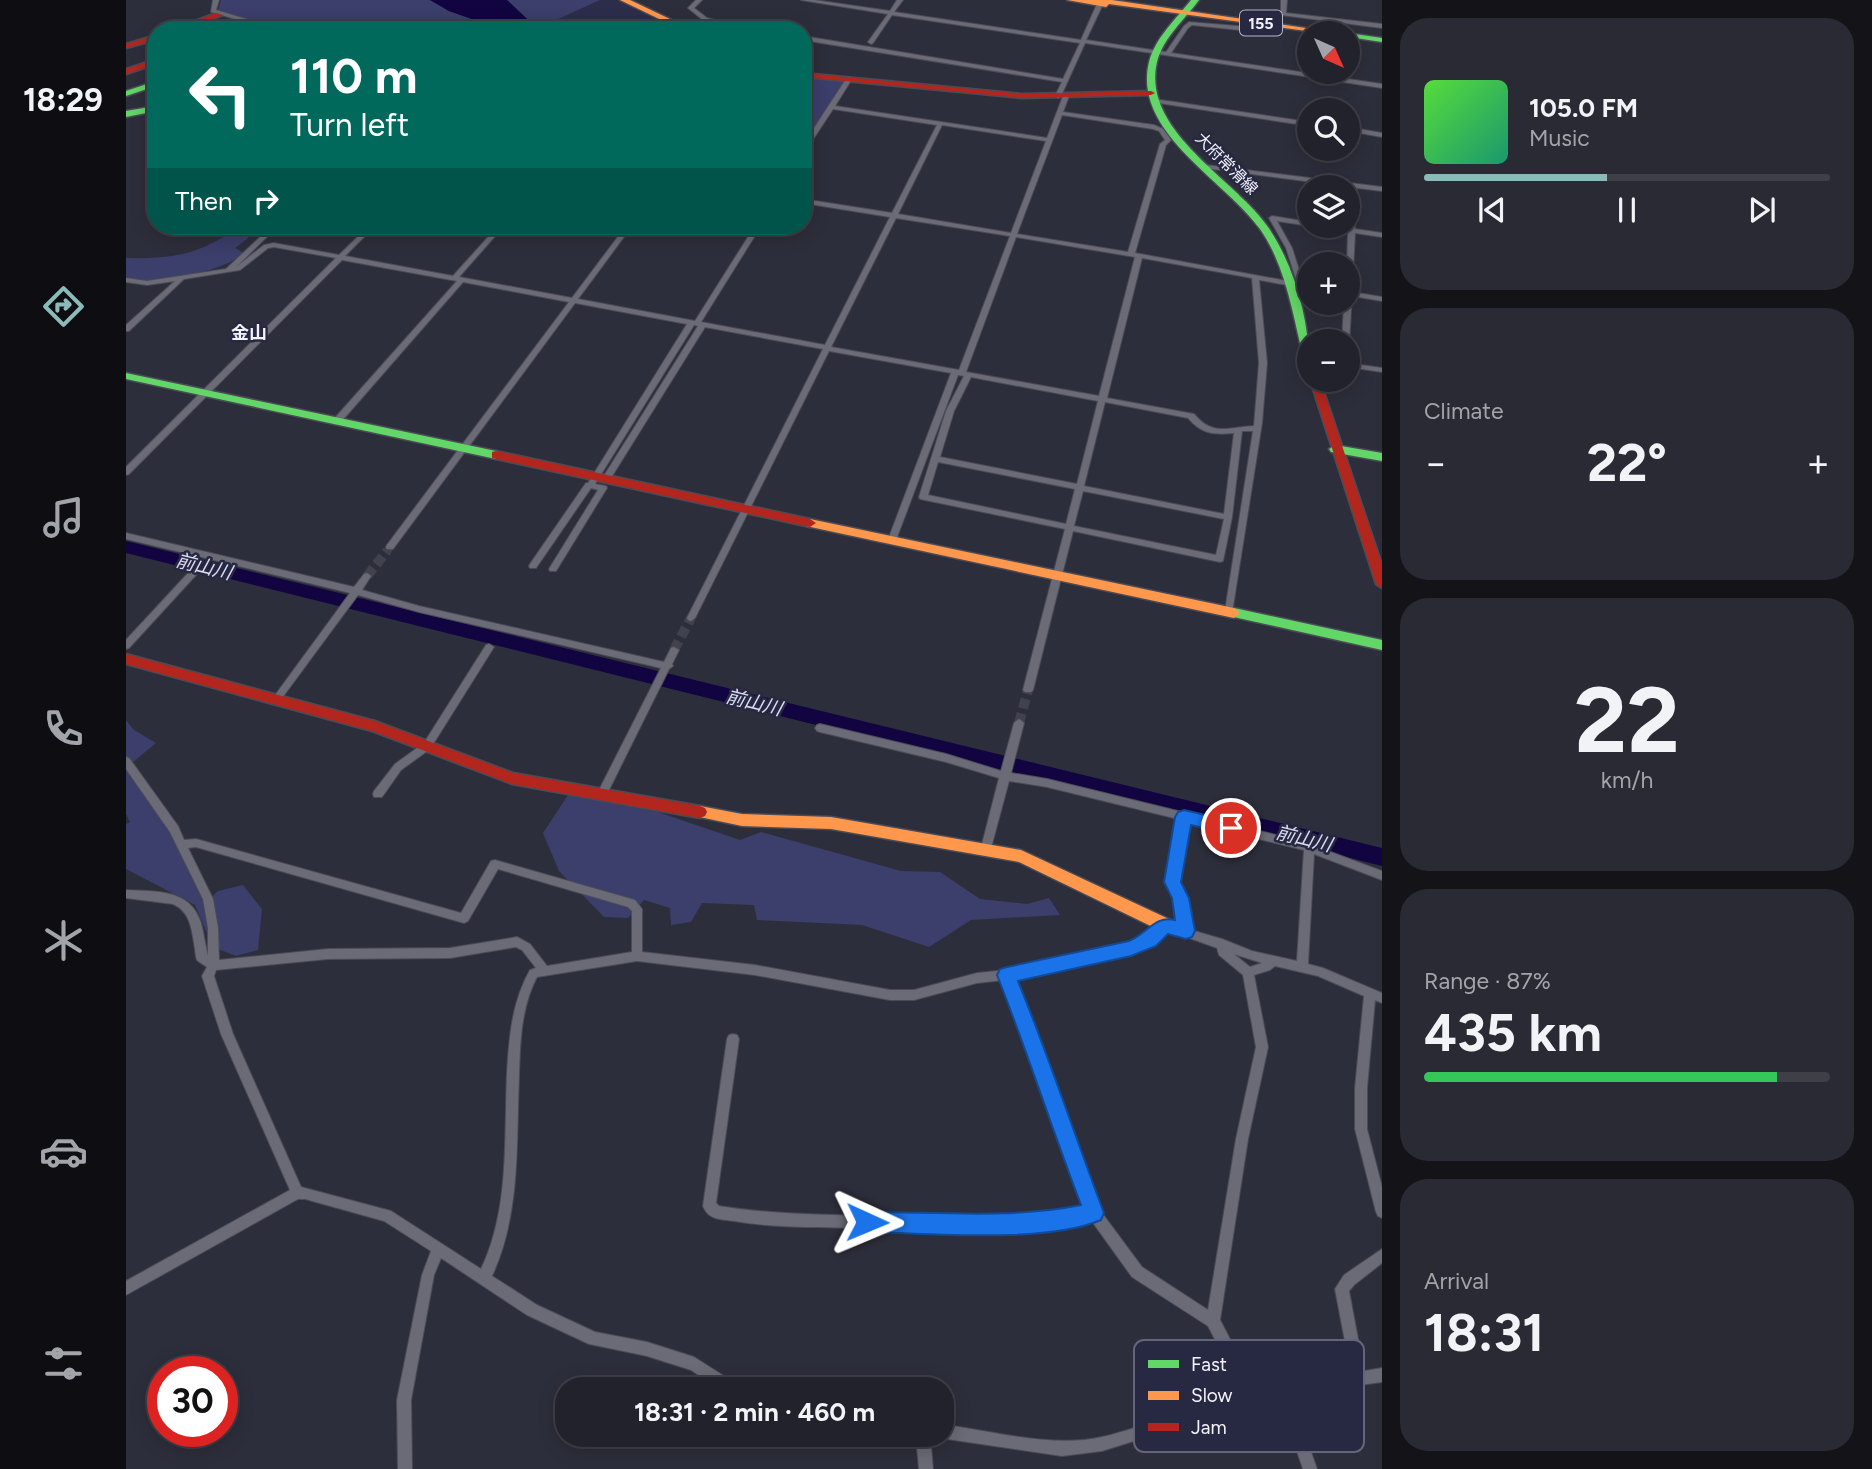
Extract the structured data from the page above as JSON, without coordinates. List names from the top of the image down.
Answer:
{
  "streets": {
    "main road": ["155", "大府常滑線"]
  },
  "districts": ["金山"],
  "water": ["前山川"],
  "legend": ["Fast", "Slow", "Jam"],
  "north": "bottom right",
  "page": {
    "tabs": "18:29",
    "map_buttons": ["+", "−"],
    "turn": ["110 m", "Turn left"],
    "song": ["105.0 FM", "Music"],
    "then": "Then",
    "tile": [
      "Climate",
      ["22", "km/h"],
      ["Range · 87%", "435 km"],
      ["Arrival", "18:31"]
    ],
    "heat": ["−", "22°", "+"],
    "limit": "30",
    "trip": "18:31 · 2 min · 460 m"
  }
}
